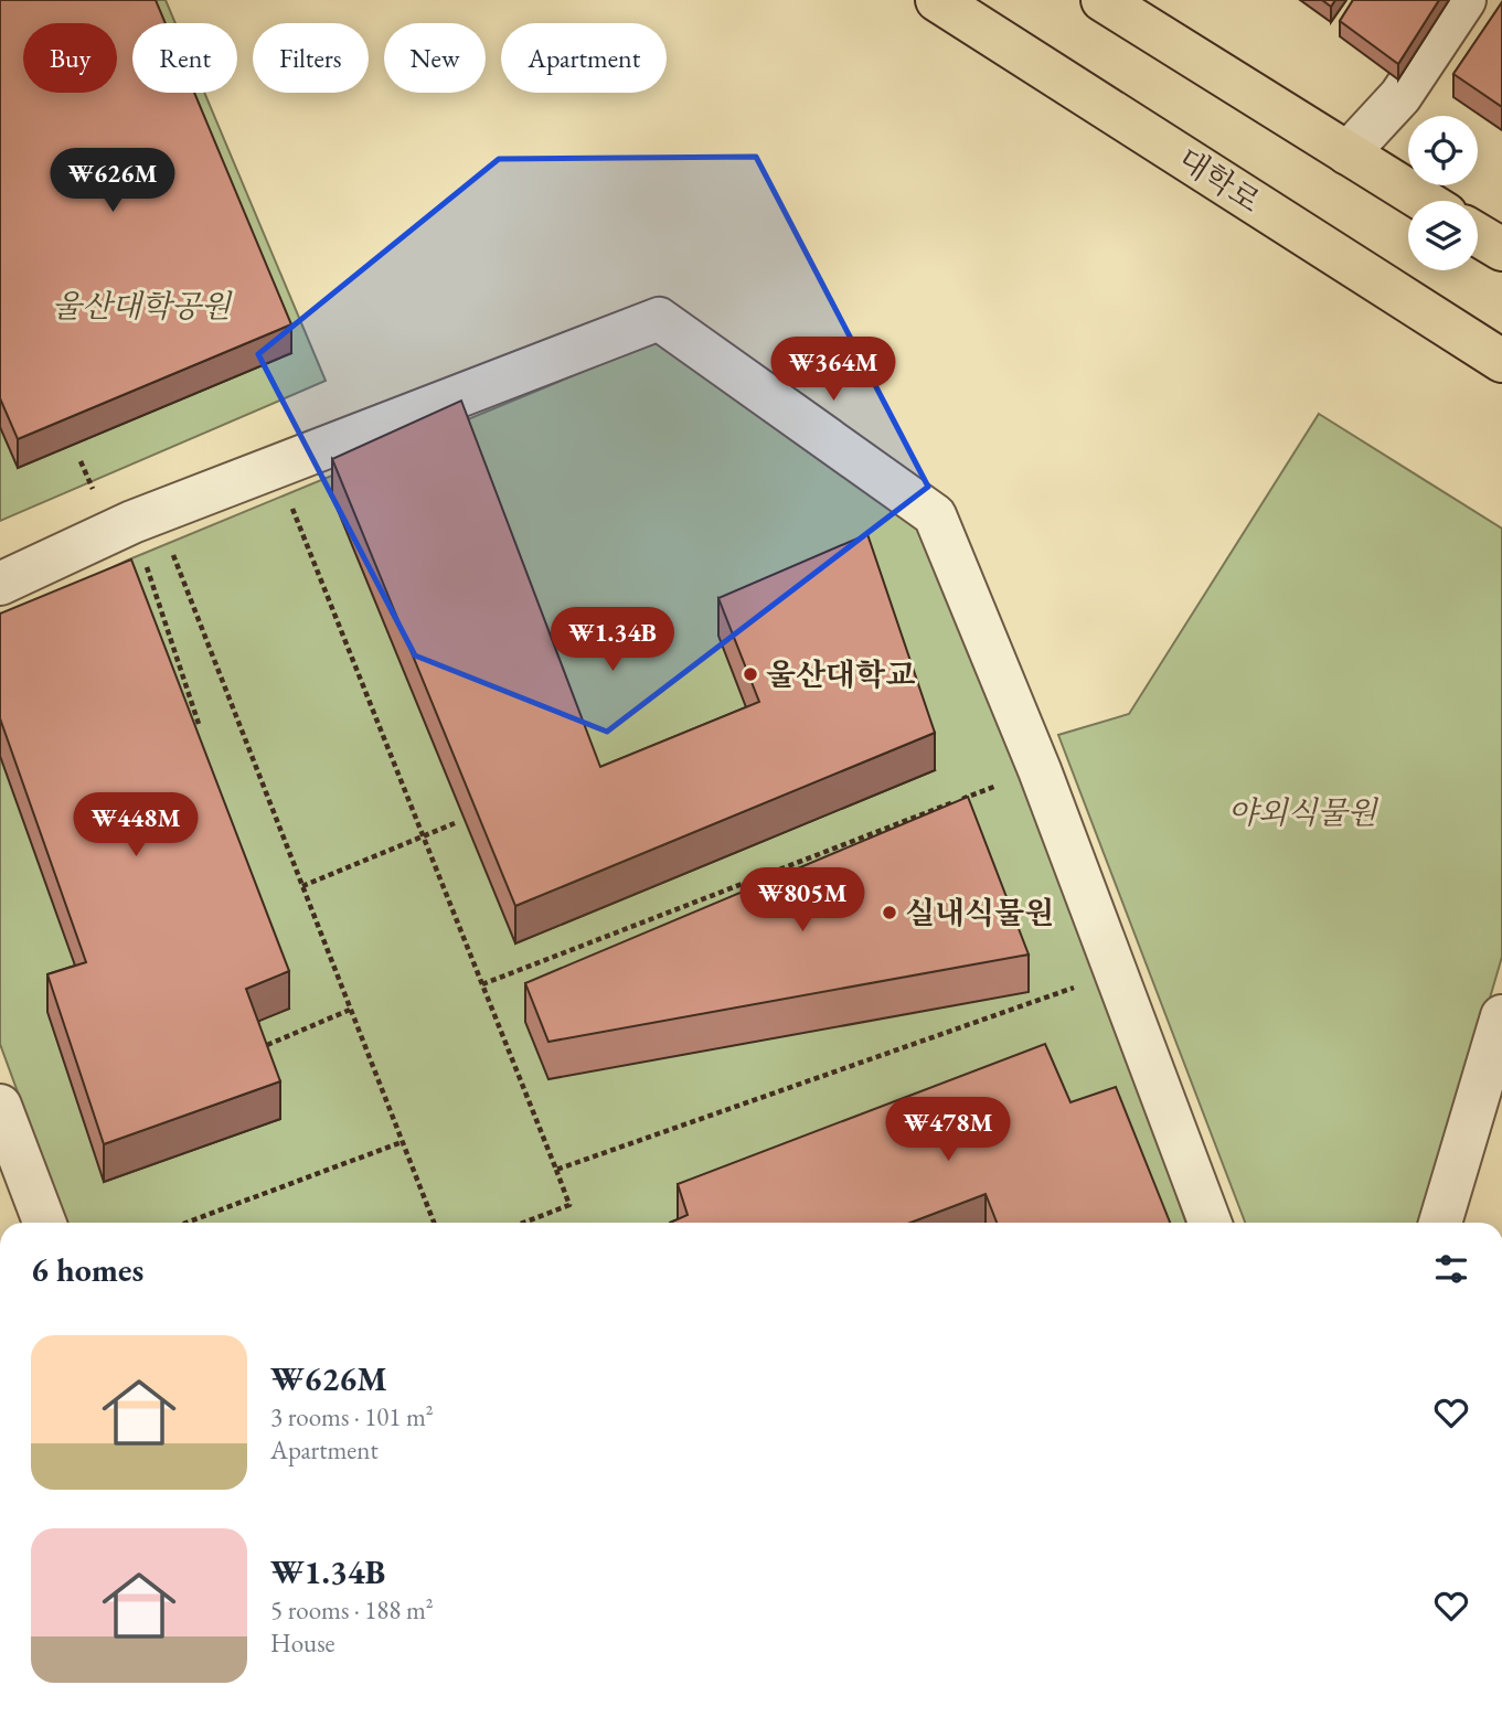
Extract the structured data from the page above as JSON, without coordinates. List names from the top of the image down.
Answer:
{
  "streets": {
    "main road": ["대학로"]
  },
  "parks": ["울산대학공원", "야외식물원"],
  "places": ["울산대학교", "실내식물원"],
  "page": {
    "chip": [
      "Buy",
      "Rent",
      "Filters",
      "New",
      "Apartment"
    ],
    "price": [
      "₩626M",
      "₩364M",
      "₩1.34B",
      "₩448M",
      "₩805M",
      "₩478M"
    ],
    "heading": "6 homes",
    "list": [
      {
        "name": "₩626M",
        "note": "3 rooms · 101 m² · Apartment"
      },
      {
        "name": "₩1.34B",
        "note": "5 rooms · 188 m² · House"
      }
    ]
  }
}
